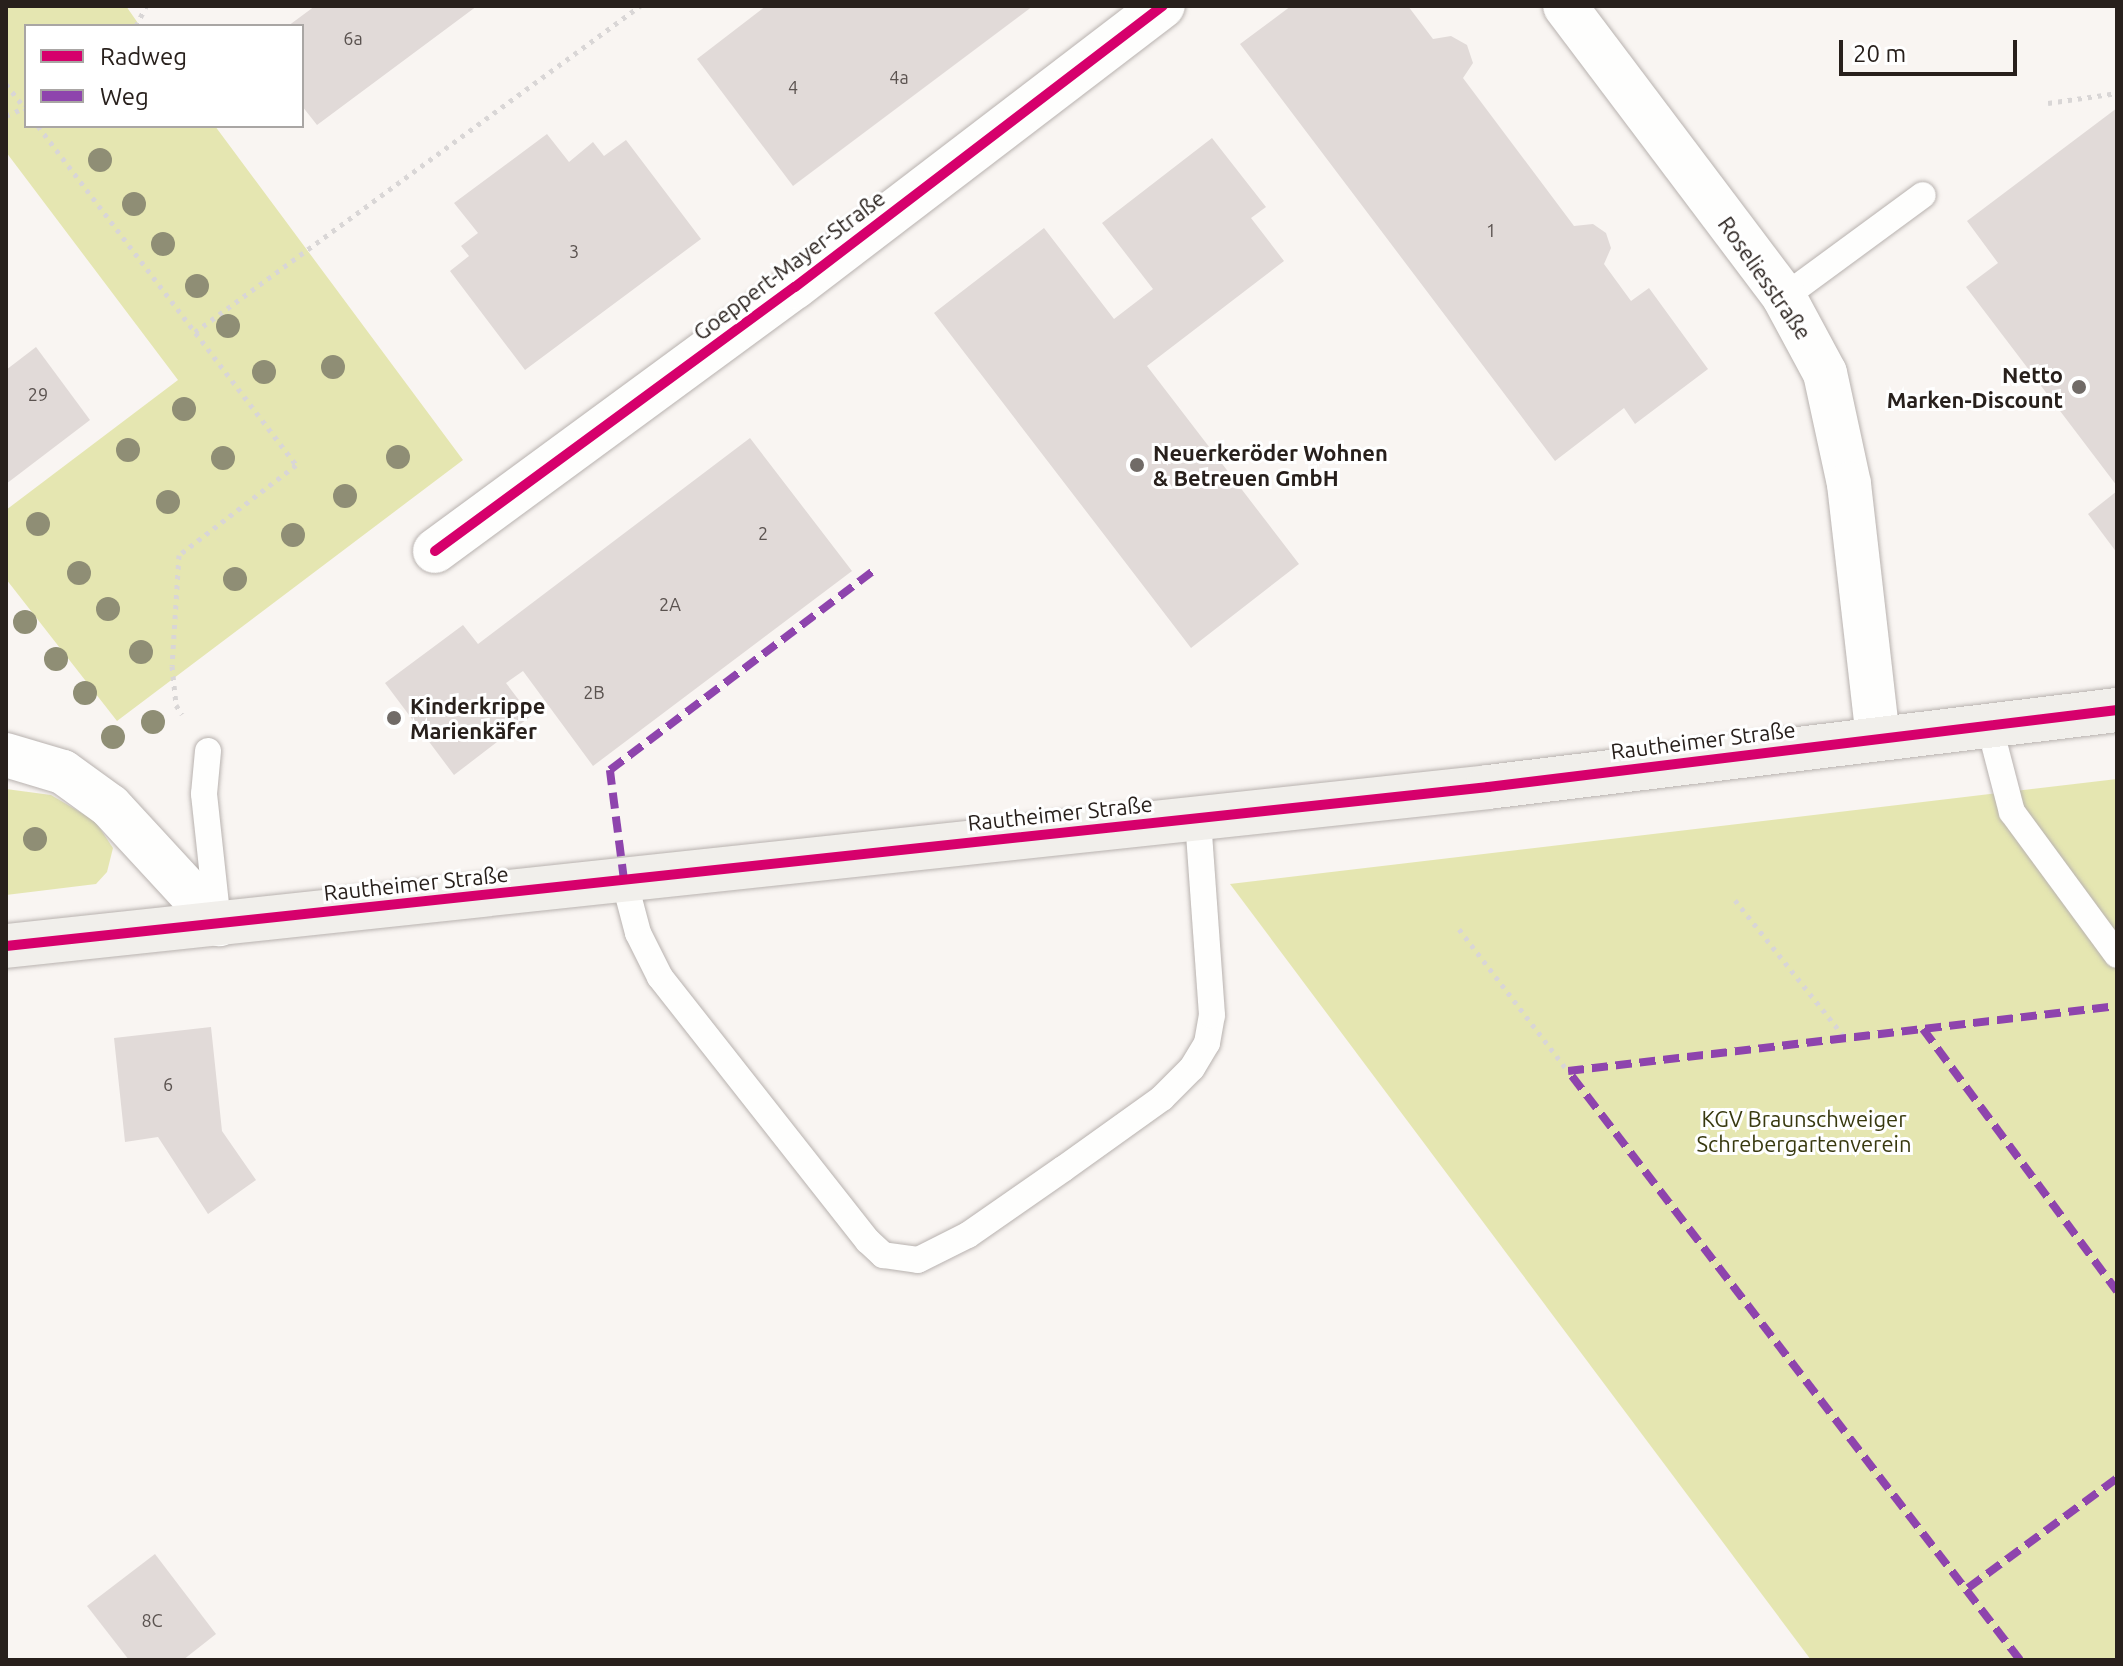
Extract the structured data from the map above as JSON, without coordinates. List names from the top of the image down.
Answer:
{
  "streets": {
    "main road": ["Rautheimer Straße"],
    "street": ["Goeppert-Mayer-Straße", "Roseliesstraße"]
  },
  "crossings": [
    ["Roseliesstraße", "Rautheimer Straße"]
  ],
  "parks": ["KGV Braunschweiger Schrebergartenverein"],
  "places": ["Netto Marken-Discount", "Neuerkeröder Wohnen & Betreuen GmbH", "Kinderkrippe Marienkäfer"],
  "house_numbers": [
    "6a",
    "4a",
    "4",
    "1",
    "3",
    "29",
    "2",
    "2A",
    "2B",
    "6",
    "8C"
  ],
  "legend": ["Radweg", "Weg"],
  "scale_bar": "20 m"
}
